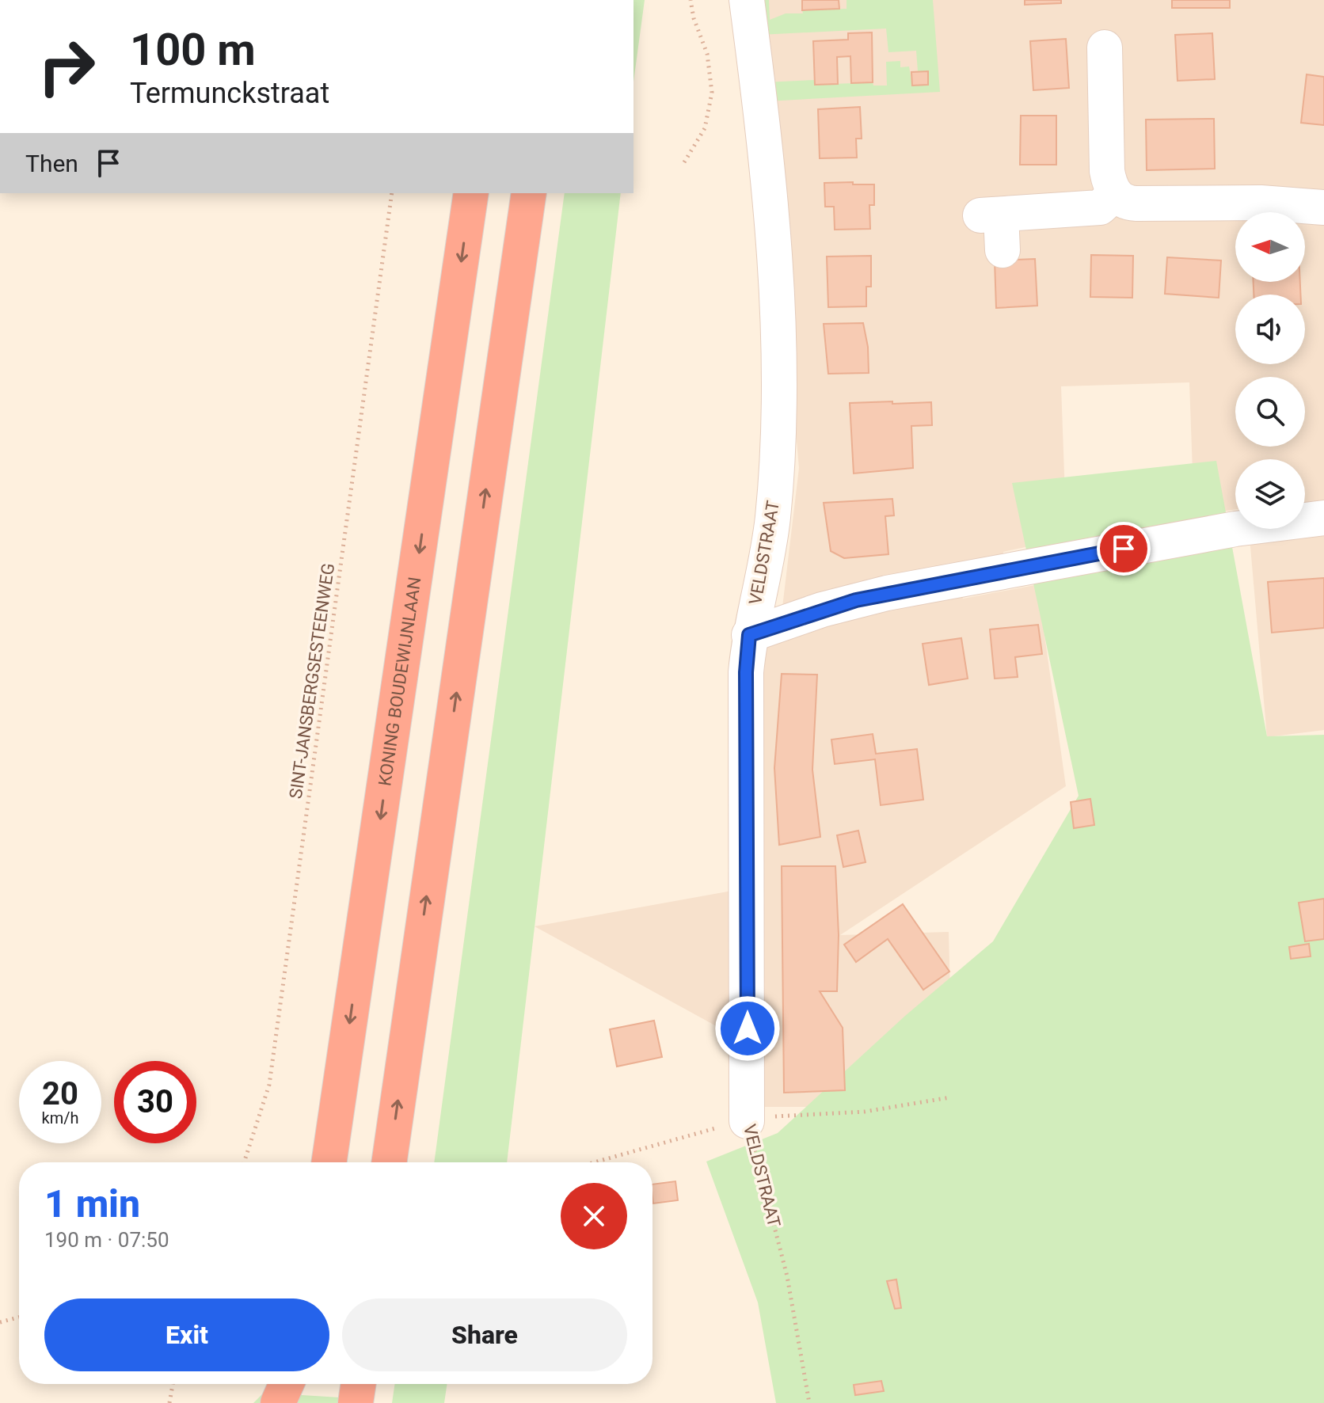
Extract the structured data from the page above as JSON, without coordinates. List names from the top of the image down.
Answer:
{
  "streets": {
    "highway": ["KONING BOUDEWIJNLAAN"],
    "street": ["VELDSTRAAT"],
    "path": ["SINT-JANSBERGSESTEENWEG"]
  },
  "north": "left",
  "page": {
    "turn": ["100 m", "Termunckstraat"],
    "then": "Then",
    "speed": "20 km/h",
    "limit": "30",
    "heading": ["1 min", "190 m · 07:50"],
    "buttons": ["Exit", "Share"]
  }
}
